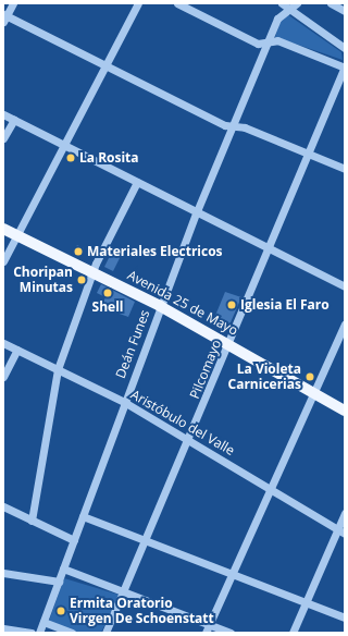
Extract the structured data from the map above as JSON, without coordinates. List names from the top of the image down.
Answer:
{
  "streets": {
    "main road": ["Avenida 25 de Mayo"],
    "street": ["Deán Funes", "Pilcomayo", "Aristóbulo del Valle"]
  },
  "crossings": [
    ["Avenida 25 de Mayo", "Deán Funes"],
    ["Avenida 25 de Mayo", "Pilcomayo"],
    ["Deán Funes", "Aristóbulo del Valle"],
    ["Pilcomayo", "Aristóbulo del Valle"]
  ],
  "places": [
    "La Rosita",
    "Materiales Electricos",
    "Choripan Minutas",
    "Shell",
    "Iglesia El Faro",
    "La Violeta Carnicerias",
    "Ermita Oratorio Virgen De Schoenstatt"
  ]
}
